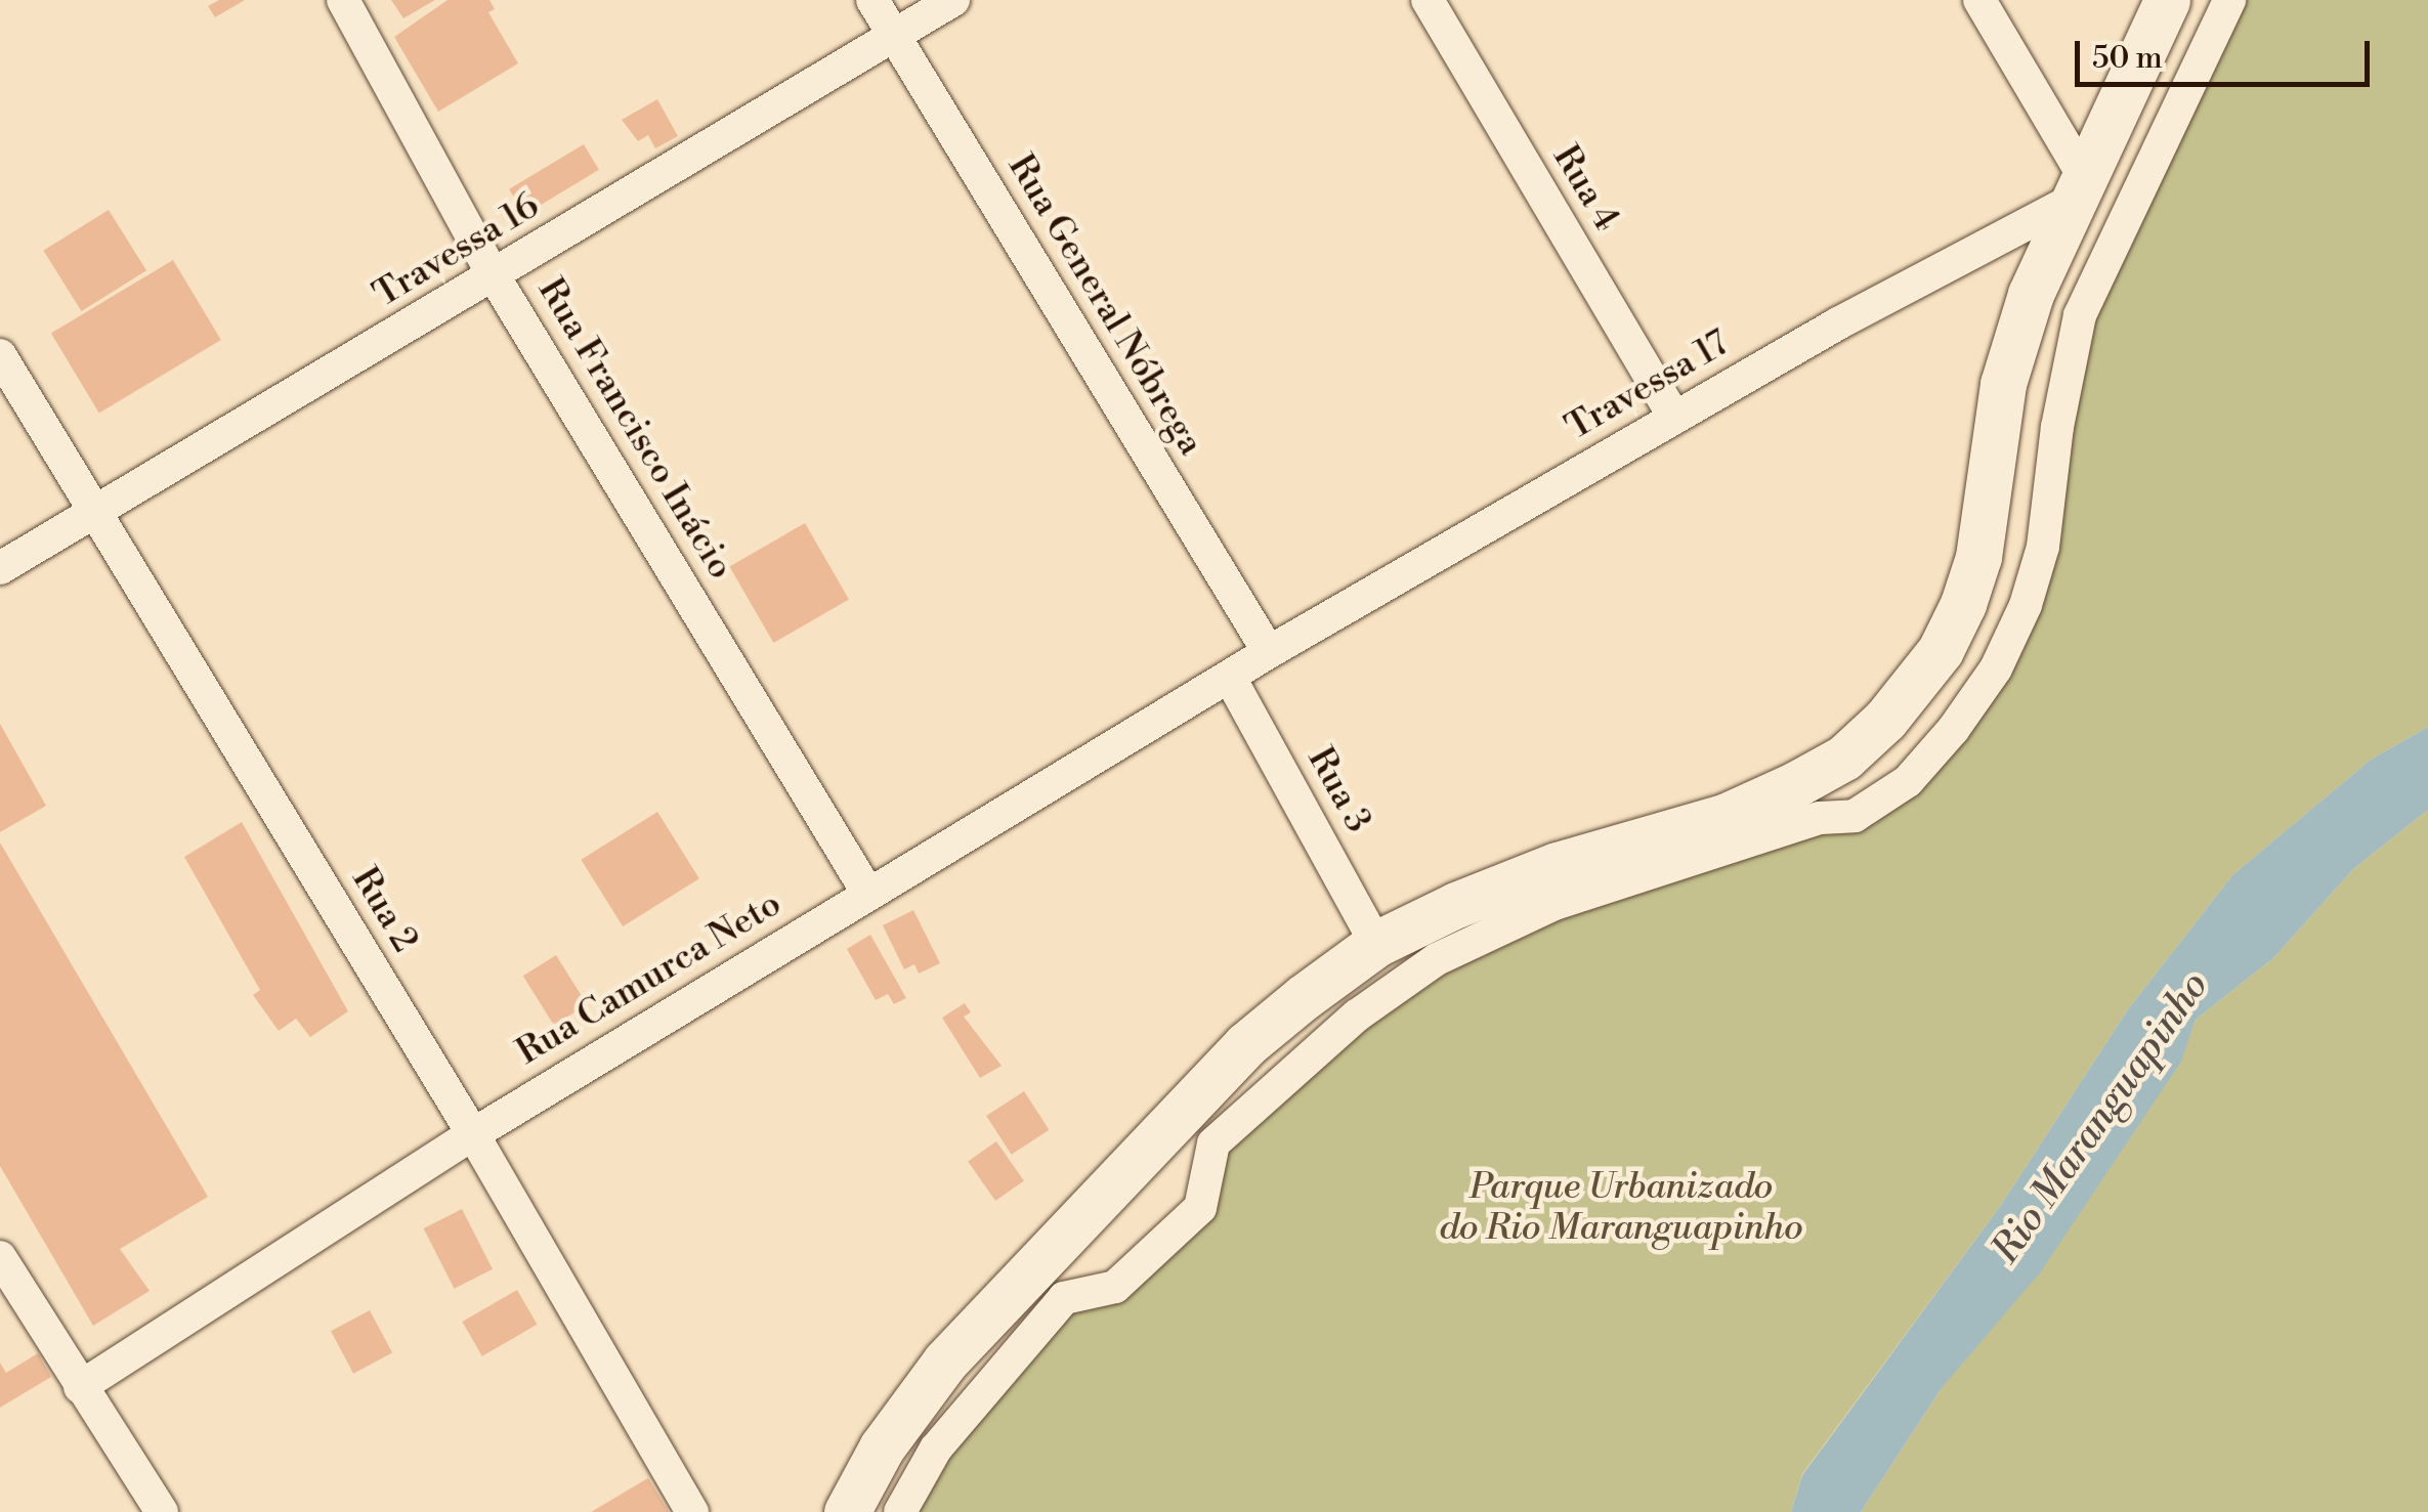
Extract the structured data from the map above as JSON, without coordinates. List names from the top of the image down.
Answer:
{
  "streets": {
    "street": [
      "Rua 4",
      "Travessa 16",
      "Rua General Nóbrega",
      "Travessa 17",
      "Rua Francisco Inácio",
      "Rua 3",
      "Rua 2",
      "Rua Camurca Neto"
    ]
  },
  "crossings": [
    ["Rua 4", "Travessa 17"],
    ["Travessa 16", "Rua General Nóbrega"],
    ["Travessa 16", "Rua Francisco Inácio"],
    ["Travessa 16", "Rua 2"],
    ["Rua General Nóbrega", "Travessa 17"],
    ["Rua General Nóbrega", "Rua Camurca Neto"],
    ["Travessa 17", "Rua Camurca Neto"],
    ["Rua Francisco Inácio", "Rua Camurca Neto"],
    ["Rua 3", "Rua Camurca Neto"],
    ["Rua 2", "Rua Camurca Neto"]
  ],
  "water": ["Rio Maranguapinho"],
  "parks": ["Parque Urbanizado do Rio Maranguapinho"],
  "scale_bar": "50 m"
}
